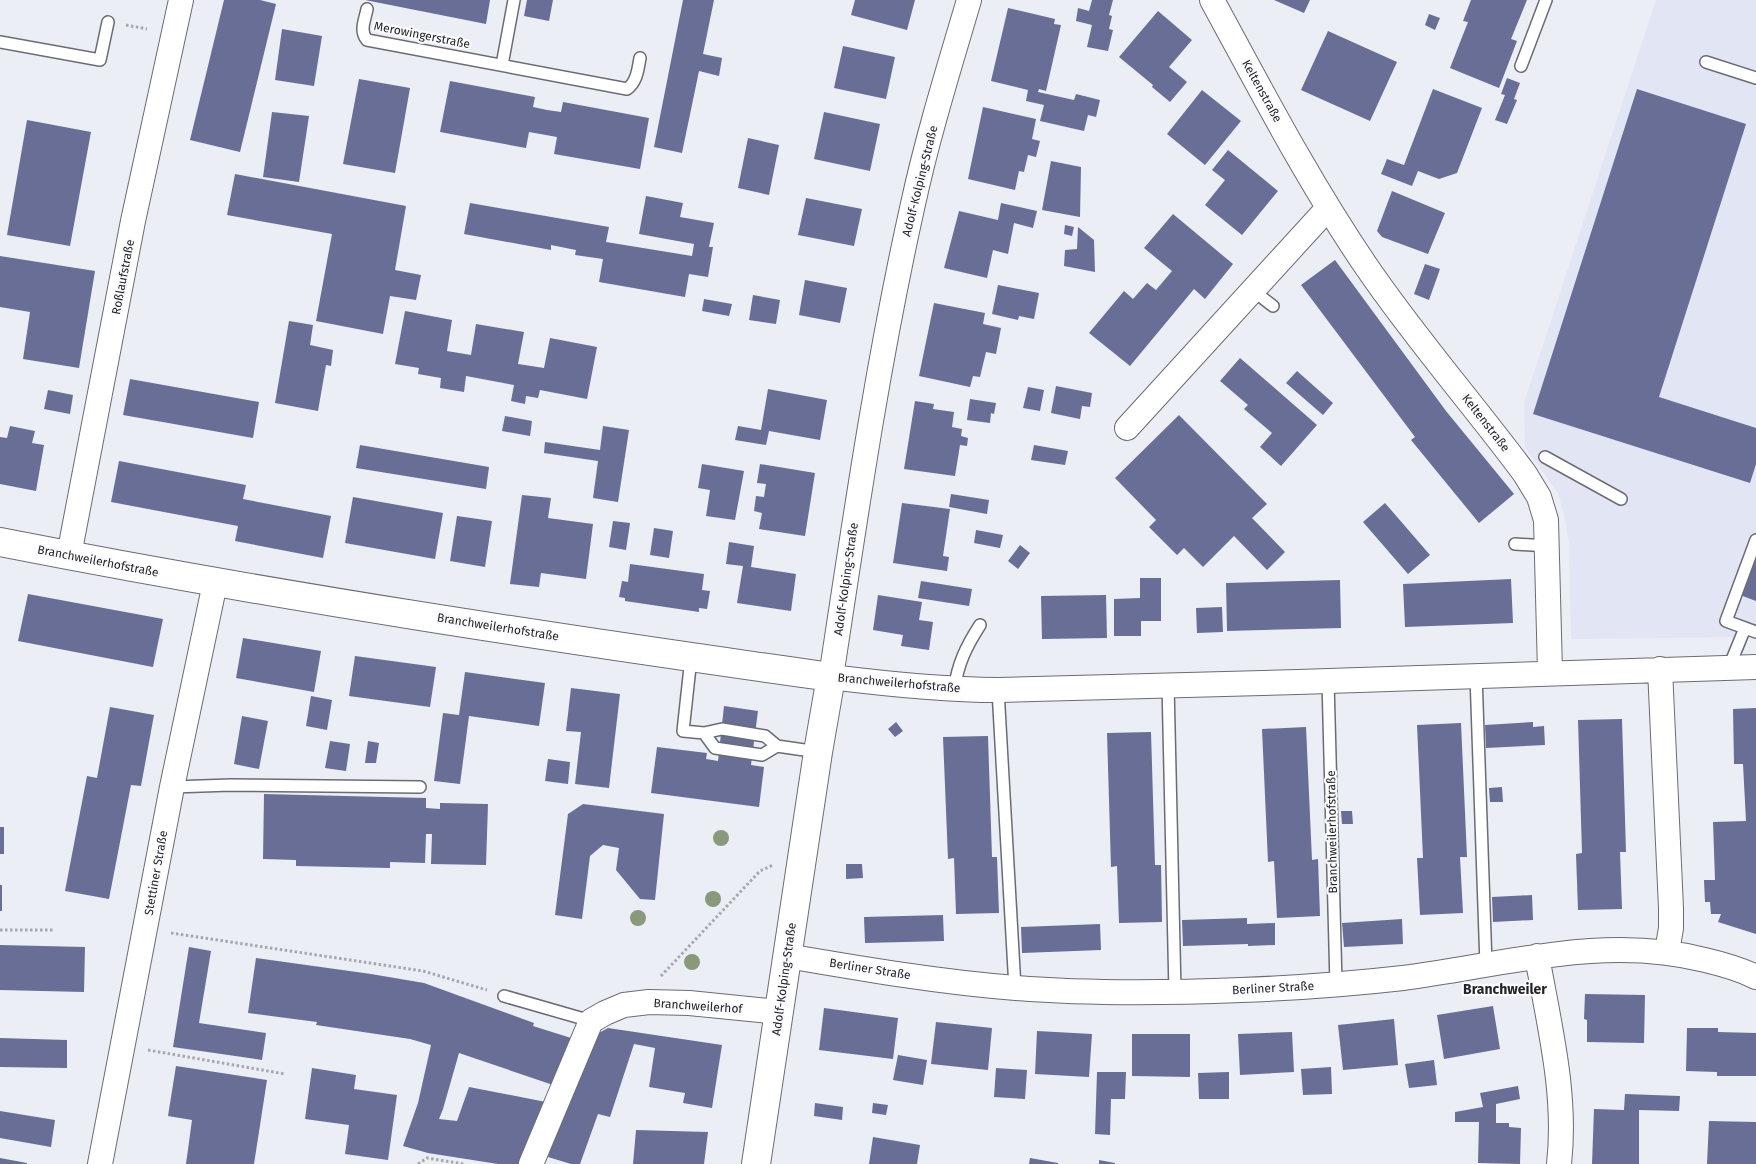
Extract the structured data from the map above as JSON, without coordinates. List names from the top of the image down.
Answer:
{
  "streets": {
    "street": [
      "Keltenstraße",
      "Adolf-Kolping-Straße",
      "Roßlaufstraße",
      "Branchweilerhofstraße",
      "Stettiner Straße",
      "Berliner Straße",
      "Branchweilerhof"
    ],
    "lane": ["Merowingerstraße"]
  },
  "crossings": [
    ["Keltenstraße", "Branchweilerhofstraße"],
    ["Adolf-Kolping-Straße", "Branchweilerhofstraße"],
    ["Adolf-Kolping-Straße", "Berliner Straße"],
    ["Adolf-Kolping-Straße", "Branchweilerhof"],
    ["Roßlaufstraße", "Branchweilerhofstraße"],
    ["Branchweilerhofstraße", "Stettiner Straße"],
    ["Branchweilerhofstraße", "Berliner Straße"]
  ],
  "districts": ["Branchweiler"]
}
